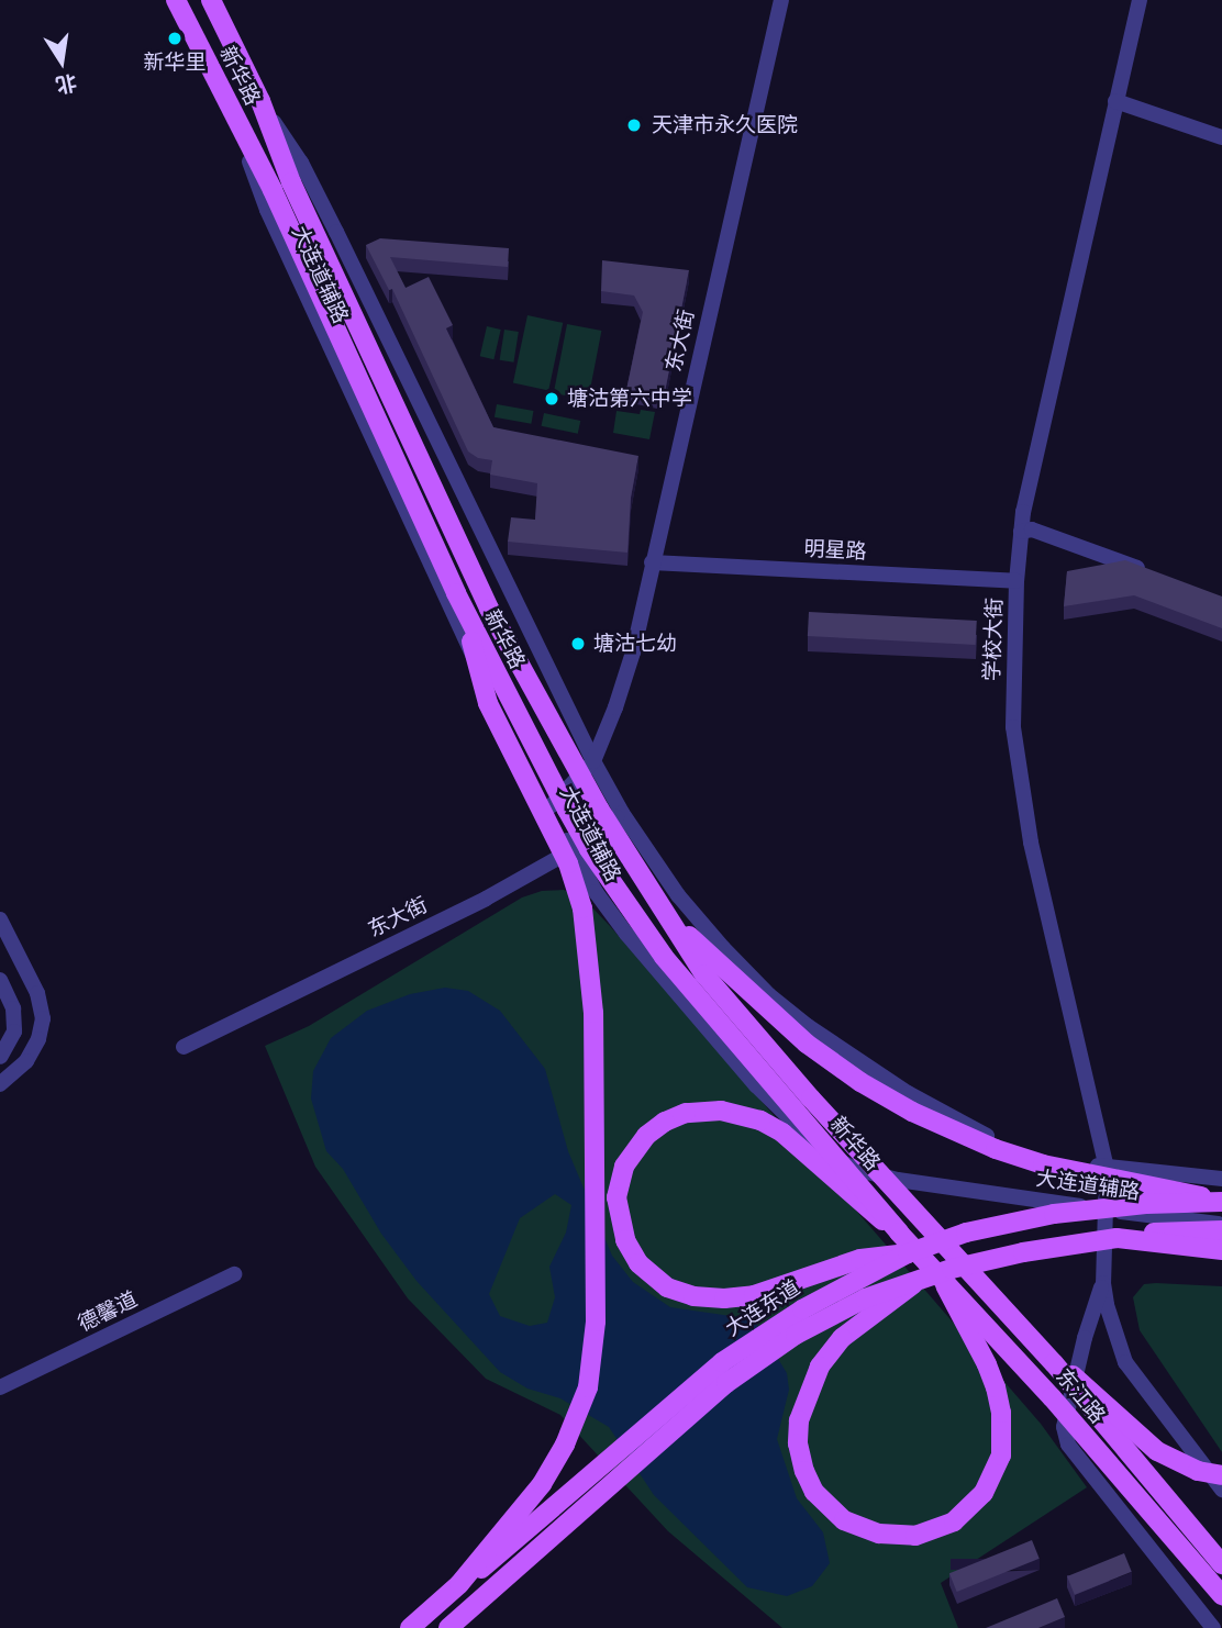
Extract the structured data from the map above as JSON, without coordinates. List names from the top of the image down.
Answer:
{
  "streets": {
    "main road": ["新华路", "大连东道", "东江路"],
    "street": [
      "大连道辅路",
      "东大街",
      "明星路",
      "学校大街",
      "德馨道"
    ]
  },
  "crossings": [
    ["新华路", "大连道辅路"],
    ["新华路", "东江路"],
    ["大连道辅路", "东大街"],
    ["大连道辅路", "学校大街"],
    ["东大街", "明星路"],
    ["明星路", "学校大街"]
  ],
  "places": [
    "新华里",
    "天津市永久医院",
    "塘沽第六中学",
    "塘沽七幼"
  ],
  "north": "bottom"
}
